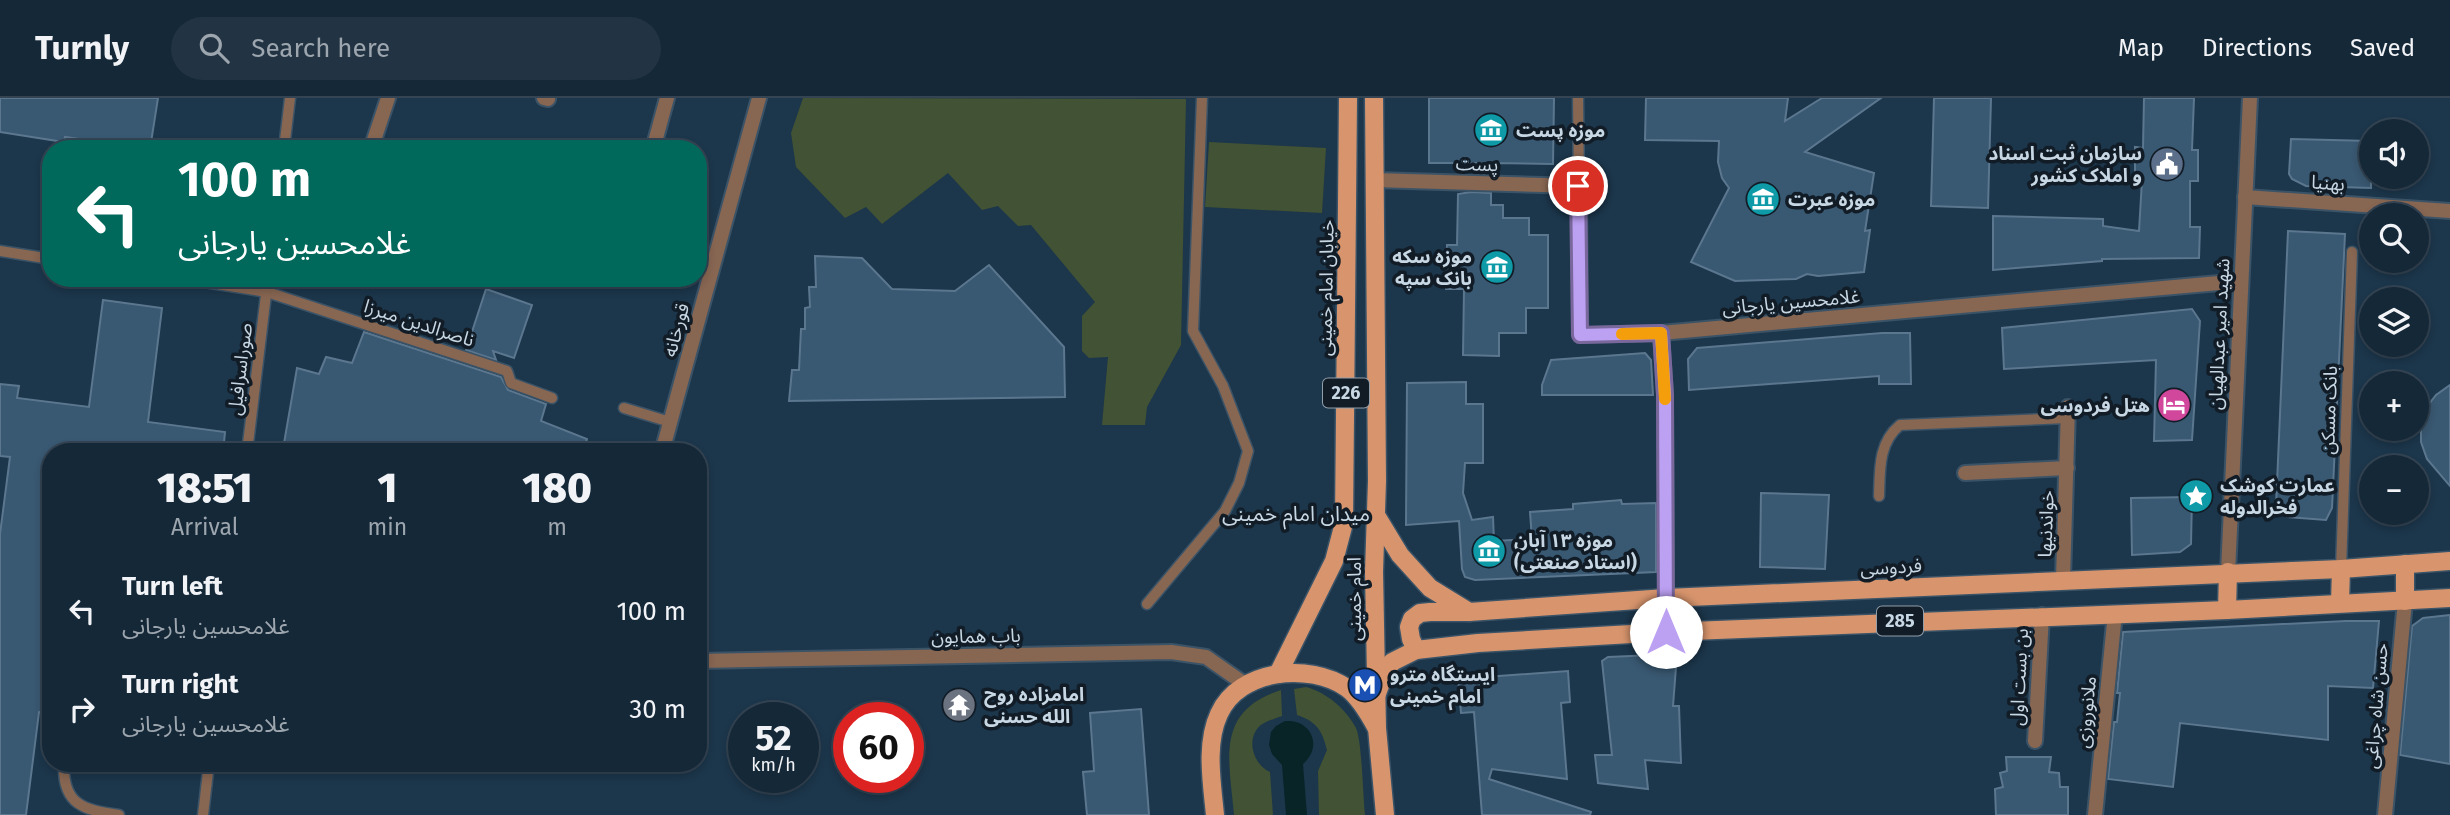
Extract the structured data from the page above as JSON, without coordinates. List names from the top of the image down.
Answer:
{
  "streets": {
    "main road": [
      "خیابان امام خمینی",
      "226",
      "فردوسی",
      "امام خمینی",
      "285"
    ],
    "street": [
      "پست",
      "بهنیا",
      "غلامحسین یارجانی",
      "قورخانه",
      "شهید امیر عبدالهیان",
      "خواندنیها",
      "باب همایون",
      "بن بست اول",
      "حسن شاه چراغی",
      "ملانوروزی"
    ],
    "lane": ["ناصرالدین میرزا", "صوراسرافیل", "بانک مسکن"]
  },
  "crossings": [
    ["پست", "غلامحسین یارجانی"],
    ["پست", "226"],
    ["پست", "امام خمینی"],
    ["بهنیا", "شهید امیر عبدالهیان"],
    ["غلامحسین یارجانی", "شهید امیر عبدالهیان"],
    ["ناصرالدین میرزا", "صوراسرافیل"],
    ["شهید امیر عبدالهیان", "فردوسی"],
    ["226", "امام خمینی"],
    ["بانک مسکن", "فردوسی"],
    ["خواندنیها", "فردوسی"],
    ["فردوسی", "285"],
    ["امام خمینی", "285"],
    ["285", "بن بست اول"],
    ["285", "حسن شاه چراغی"],
    ["285", "ملانوروزی"]
  ],
  "districts": ["میدان امام خمینی"],
  "places": {
    "museum": [
      "موزه پست",
      "موزه عبرت",
      "موزه سکه بانک سپه",
      "موزه ۱۳ آبان (استاد صنعتی)"
    ],
    "public building": ["سازمان ثبت اسناد و املاک کشور"],
    "hotel": ["هتل فردوسی"],
    "place": ["عمارت کوشک فخرالدوله"],
    "metro station": ["ایستگاه مترو امام خمینی"],
    "temple": ["امامزاده روح الله حسنی"]
  },
  "page": {
    "header": "Turnly",
    "search": "Search here",
    "nav": ["Map", "Directions", "Saved"],
    "map_buttons": ["+", "−"],
    "turn": ["100 m", "غلامحسین یارجانی"],
    "eta": [
      "18:51",
      "Arrival",
      "1",
      "min",
      "180",
      "m"
    ],
    "list": [
      {
        "name": "Turn left",
        "note": "غلامحسین یارجانی",
        "value": "100 m"
      },
      {
        "name": "Turn right",
        "note": "غلامحسین یارجانی",
        "value": "30 m"
      }
    ],
    "speed": "52 km/h",
    "limit": "60"
  }
}
